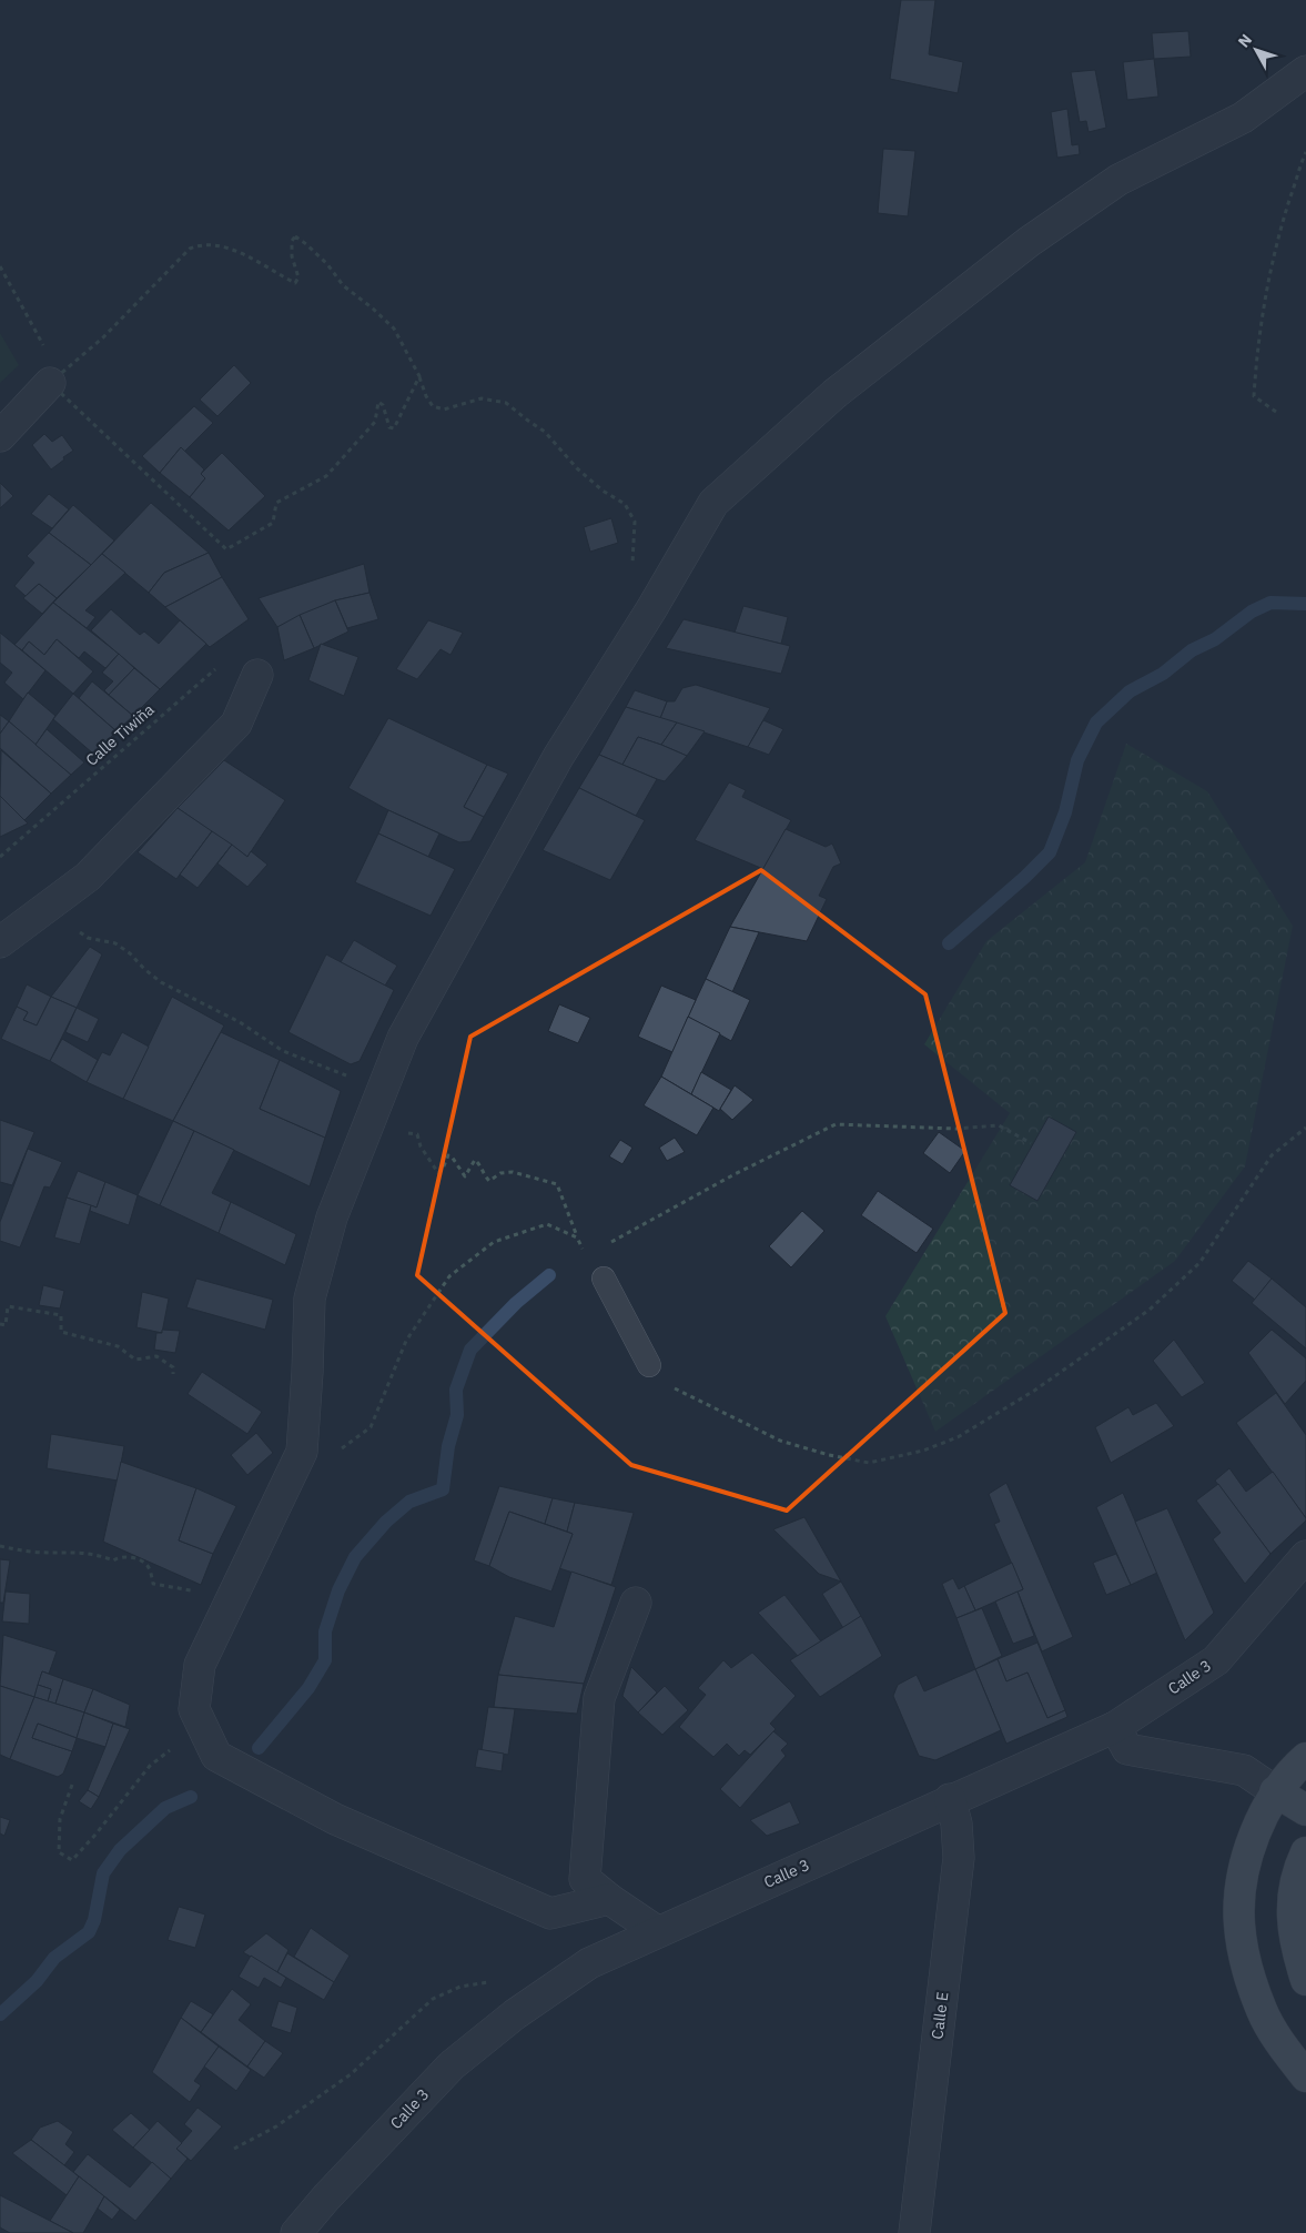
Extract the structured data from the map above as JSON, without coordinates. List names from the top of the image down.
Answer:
{
  "streets": {
    "street": ["Calle 3", "Calle E"],
    "path": ["Calle Tiwiña"]
  },
  "crossings": [
    ["Calle 3", "Calle E"]
  ],
  "north": "top left"
}
